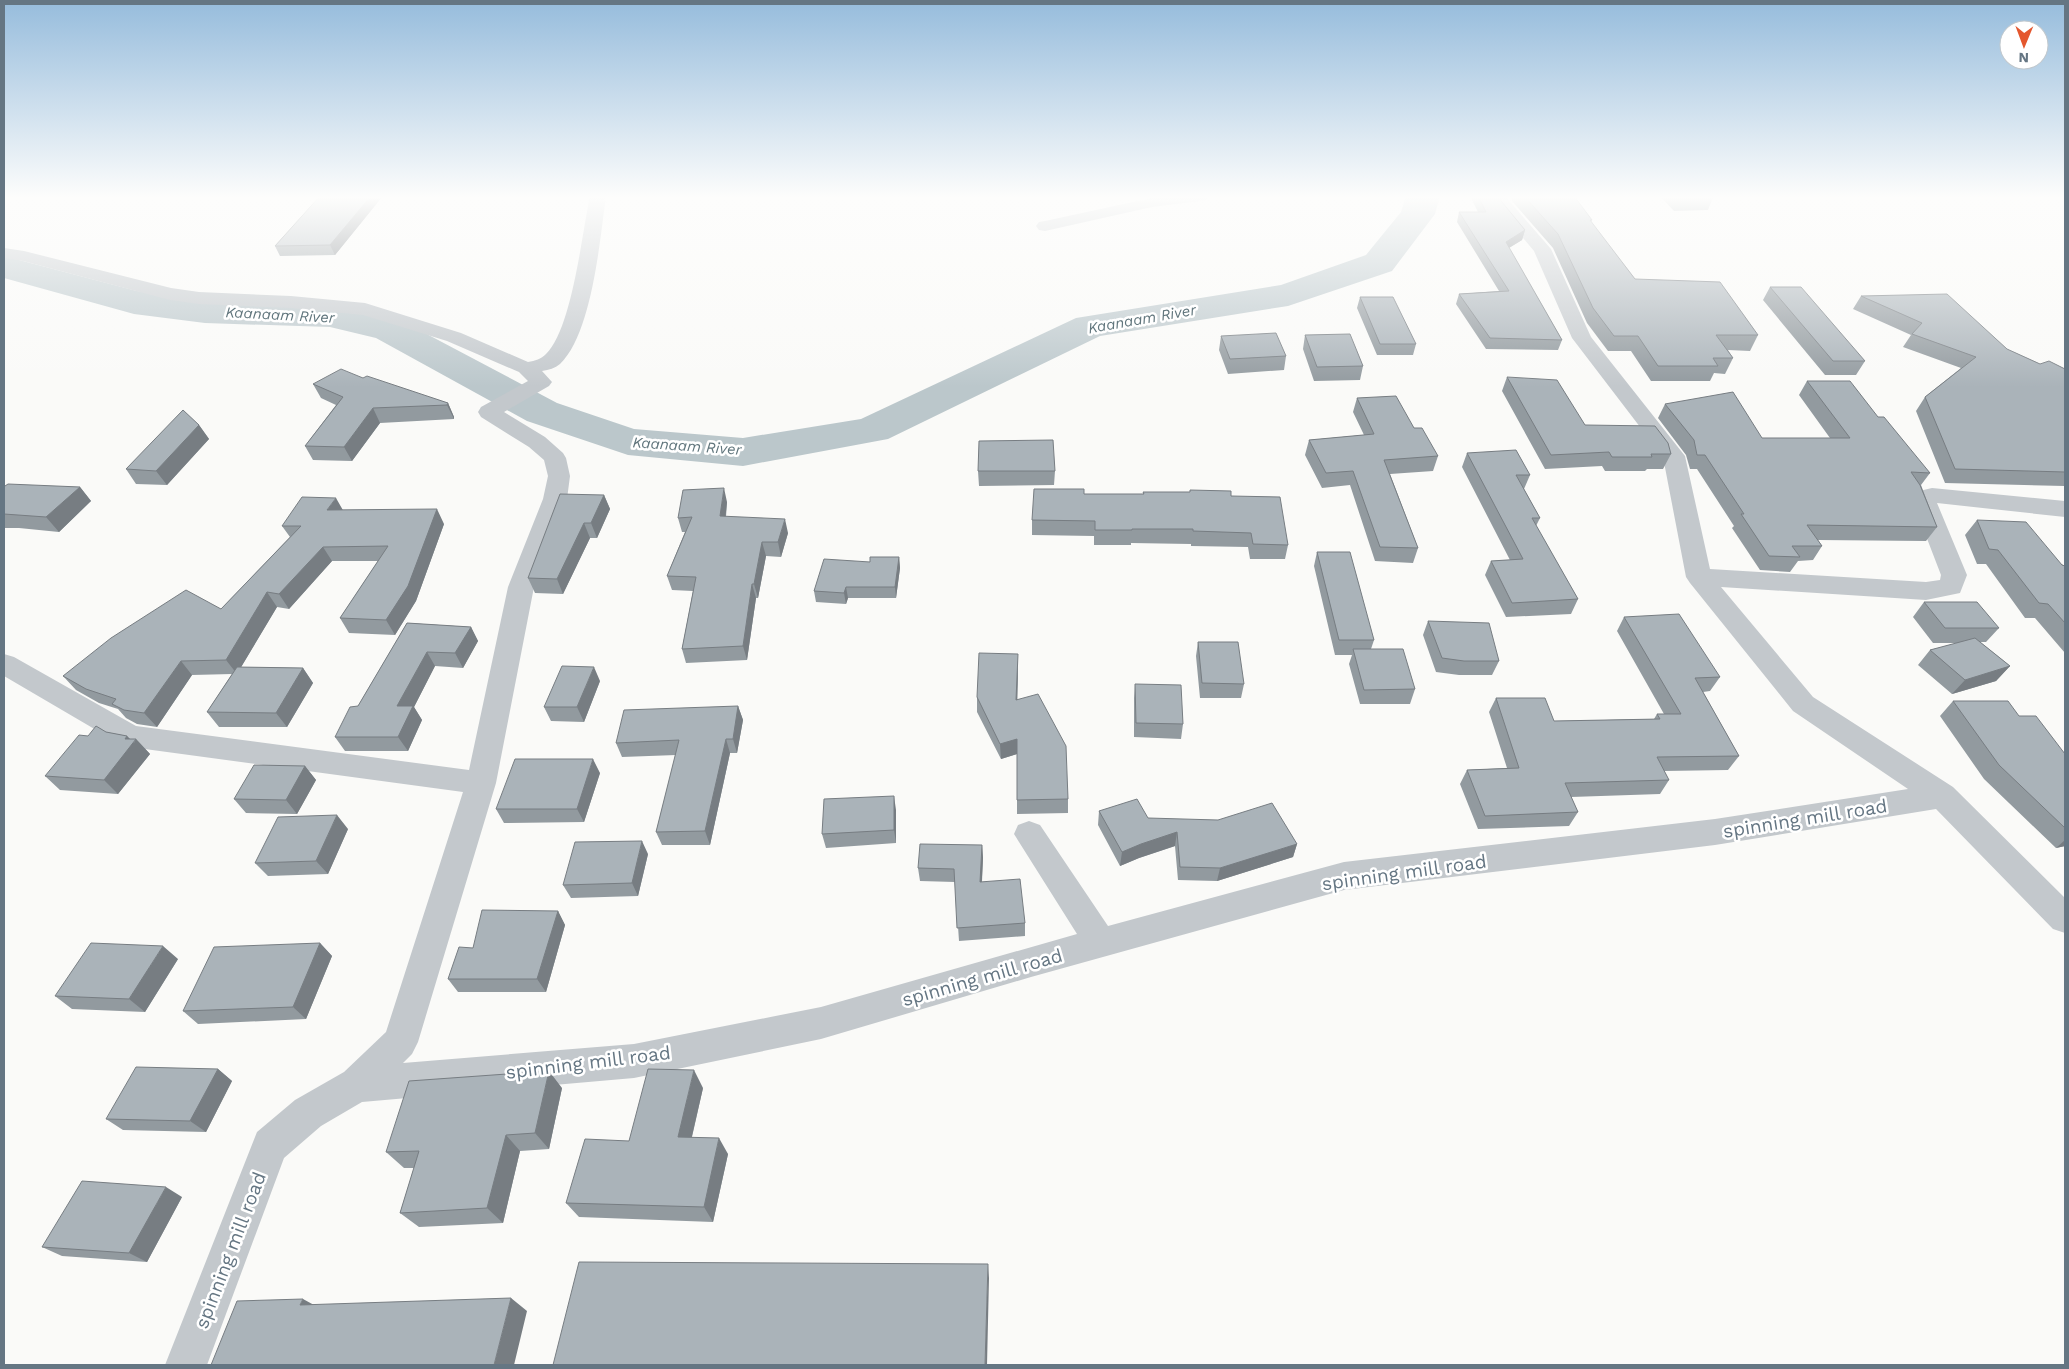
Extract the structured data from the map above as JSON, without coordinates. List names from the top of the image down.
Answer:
{
  "streets": {
    "street": ["spinning mill road"]
  },
  "water": ["Kaanaam River"],
  "north": "bottom"
}
